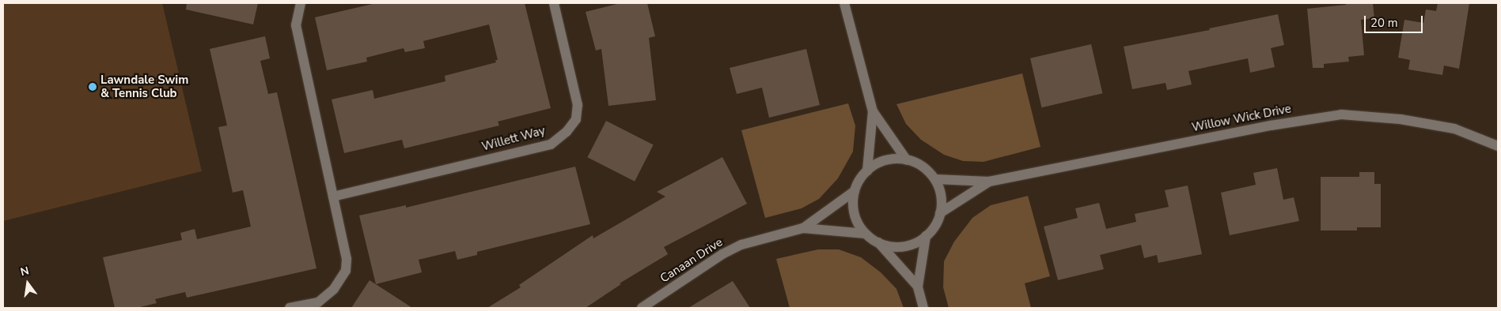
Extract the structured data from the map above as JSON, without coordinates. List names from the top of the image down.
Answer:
{
  "streets": {
    "street": ["Willow Wick Drive", "Willett Way", "Canaan Drive"]
  },
  "crossings": [
    ["Willow Wick Drive", "Canaan Drive"]
  ],
  "places": ["Lawndale Swim & Tennis Club"],
  "scale_bar": "20 m",
  "north": "top"
}
